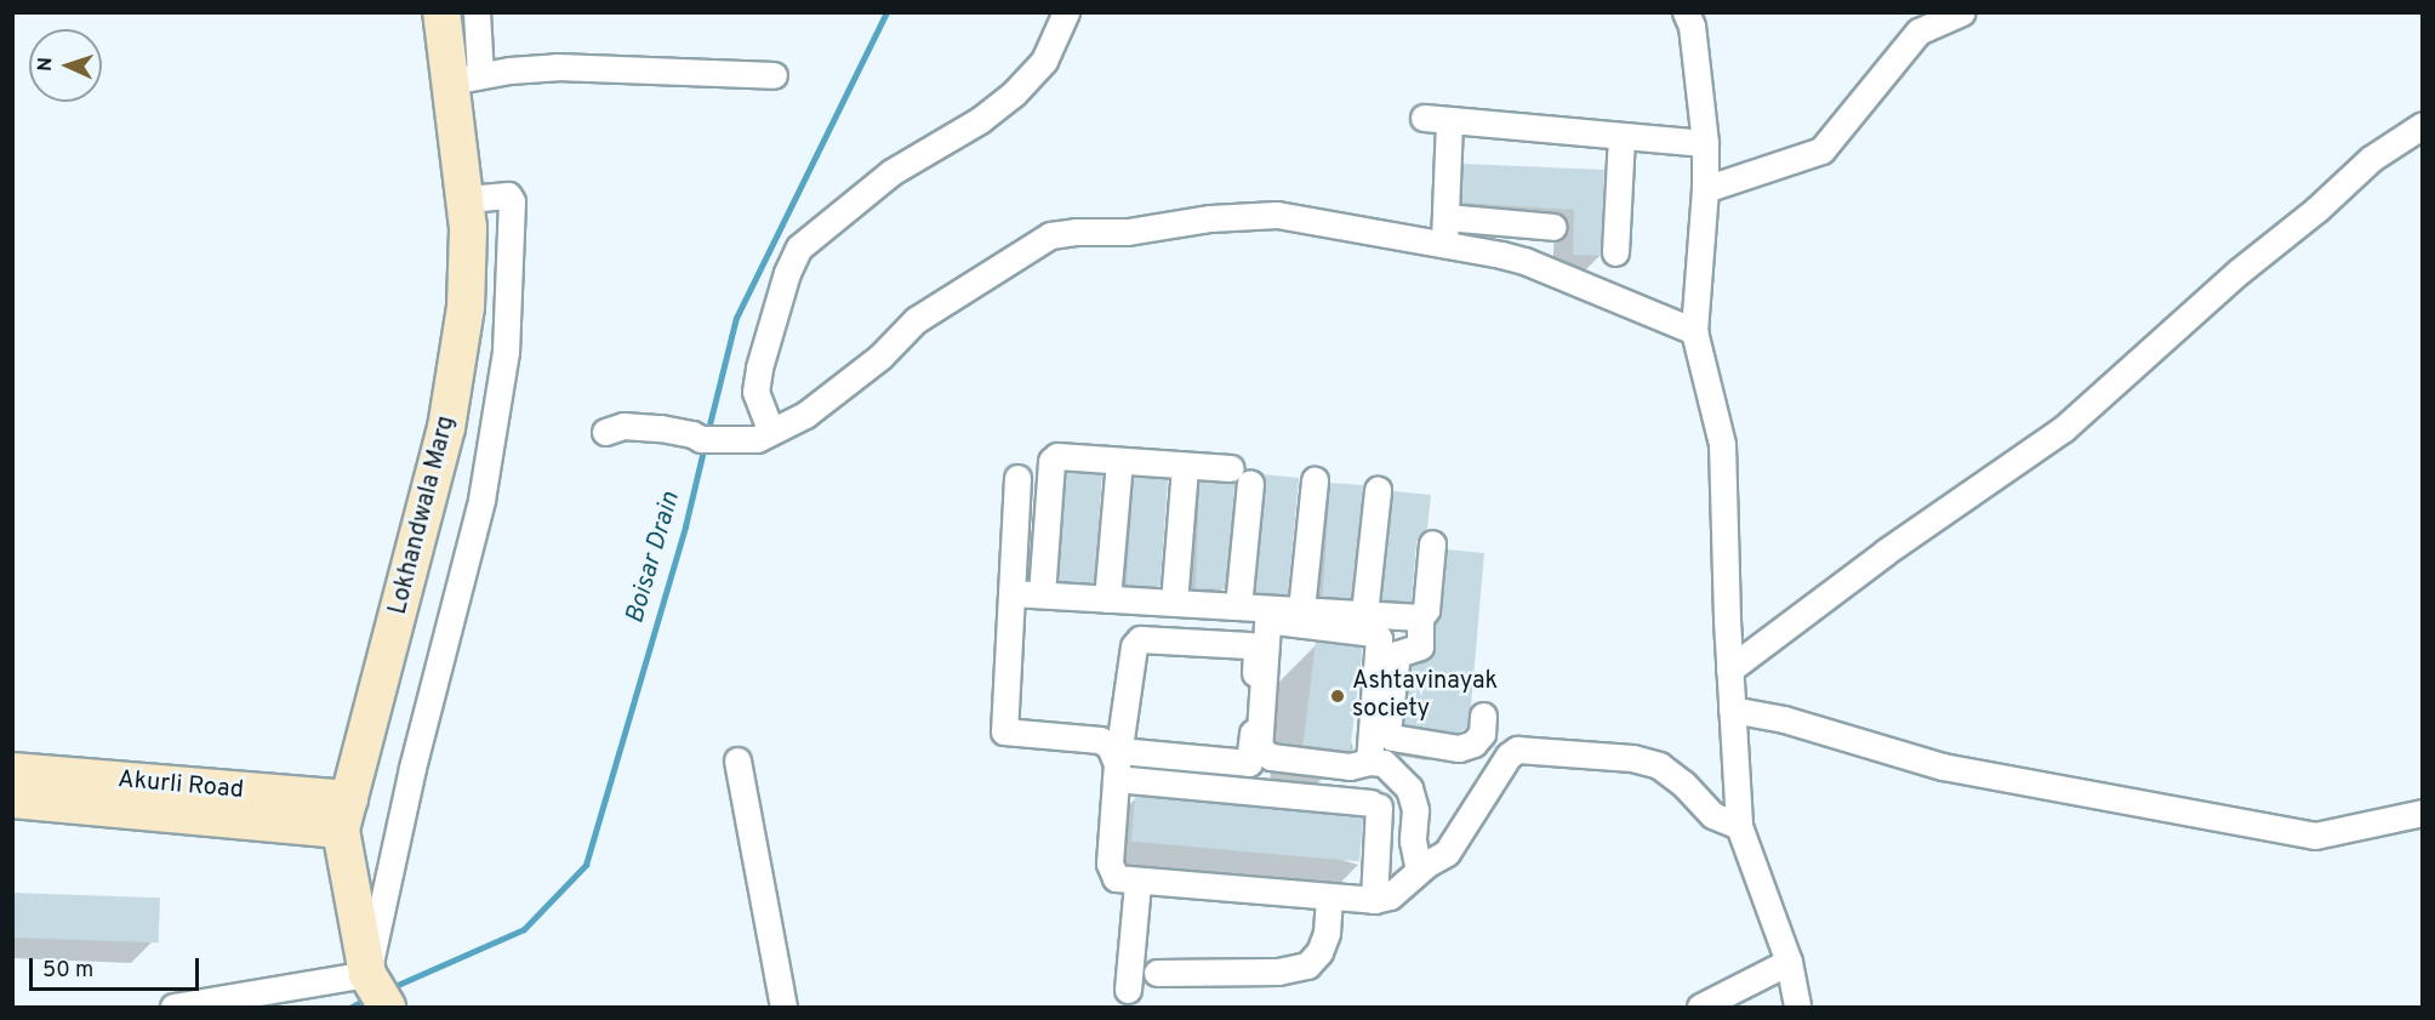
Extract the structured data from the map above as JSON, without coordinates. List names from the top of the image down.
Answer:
{
  "streets": {
    "street": ["Lokhandwala Marg", "Akurli Road"]
  },
  "crossings": [
    ["Lokhandwala Marg", "Akurli Road"]
  ],
  "water": ["Boisar Drain"],
  "places": ["Ashtavinayak society"],
  "scale_bar": "50 m",
  "north": "left"
}
